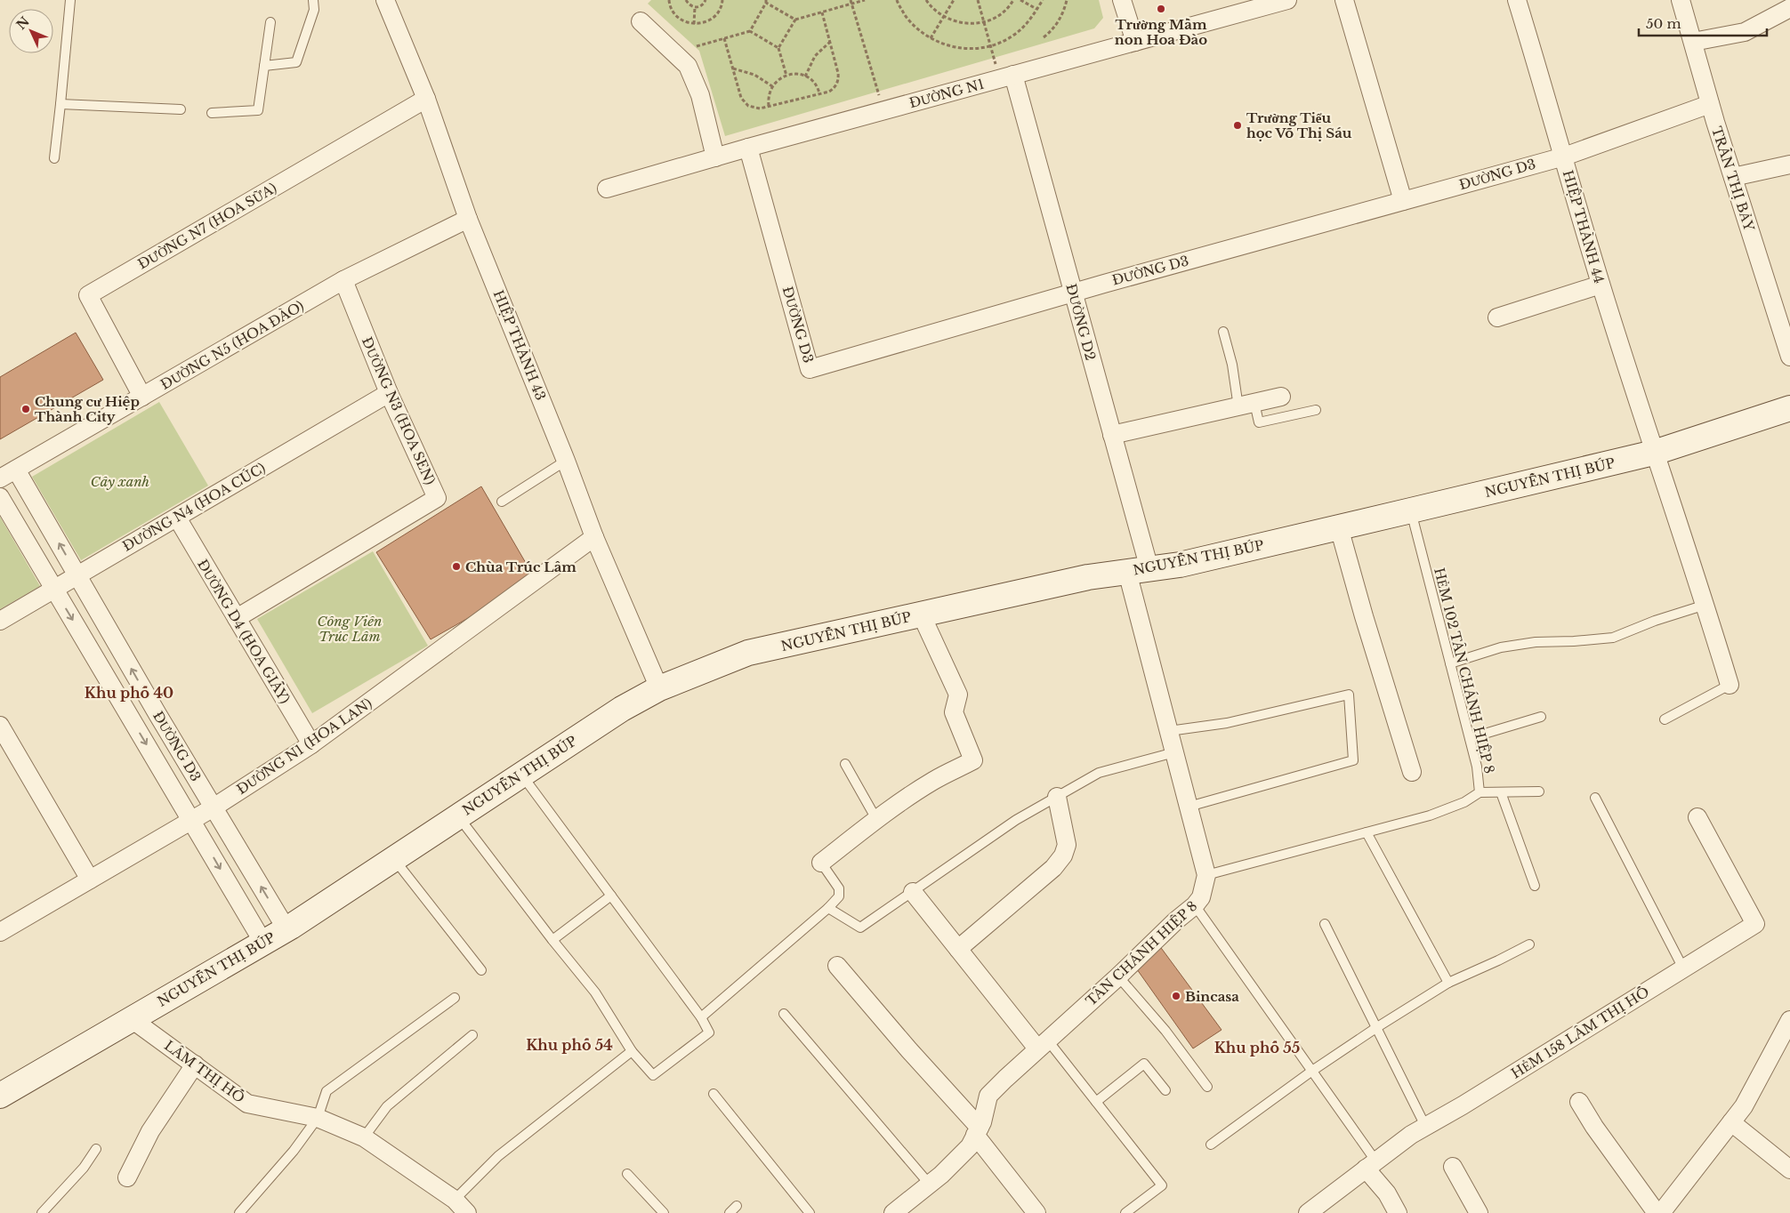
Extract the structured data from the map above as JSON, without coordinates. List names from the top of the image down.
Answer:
{
  "streets": {
    "street": [
      "ĐƯỜNG N1",
      "ĐƯỜNG D3",
      "TRẦN THỊ BẢY",
      "ĐƯỜNG N7 (HOA SỮA)",
      "HIỆP THÀNH 44",
      "ĐƯỜNG D2",
      "ĐƯỜNG N5 (HOA ĐÀO)",
      "HIỆP THÀNH 43",
      "ĐƯỜNG N3 (HOA SEN)",
      "NGUYỄN THỊ BÚP",
      "ĐƯỜNG N4 (HOA CÚC)",
      "ĐƯỜNG D4 (HOA GIẤY)",
      "ĐƯỜNG N1 (HOA LAN)",
      "TÂN CHÁNH HIỆP 8",
      "HẺM 158 LÂM THỊ HỐ",
      "LÂM THỊ HỐ"
    ],
    "lane": ["HẺM 102 TÂN CHÁNH HIỆP 8"]
  },
  "crossings": [
    ["ĐƯỜNG N1", "ĐƯỜNG D3"],
    ["ĐƯỜNG N1", "ĐƯỜNG D2"],
    ["ĐƯỜNG D3", "TRẦN THỊ BẢY"],
    ["ĐƯỜNG D3", "HIỆP THÀNH 44"],
    ["ĐƯỜNG D3", "ĐƯỜNG D2"],
    ["ĐƯỜNG D3", "ĐƯỜNG N5 (HOA ĐÀO)"],
    ["ĐƯỜNG D3", "NGUYỄN THỊ BÚP"],
    ["ĐƯỜNG D3", "ĐƯỜNG N4 (HOA CÚC)"],
    ["ĐƯỜNG D3", "ĐƯỜNG N1 (HOA LAN)"],
    ["ĐƯỜNG N7 (HOA SỮA)", "ĐƯỜNG N5 (HOA ĐÀO)"],
    ["ĐƯỜNG N7 (HOA SỮA)", "HIỆP THÀNH 43"],
    ["HIỆP THÀNH 44", "NGUYỄN THỊ BÚP"],
    ["ĐƯỜNG D2", "NGUYỄN THỊ BÚP"],
    ["ĐƯỜNG D2", "TÂN CHÁNH HIỆP 8"],
    ["ĐƯỜNG N5 (HOA ĐÀO)", "HIỆP THÀNH 43"],
    ["ĐƯỜNG N5 (HOA ĐÀO)", "ĐƯỜNG N3 (HOA SEN)"],
    ["HIỆP THÀNH 43", "NGUYỄN THỊ BÚP"],
    ["HIỆP THÀNH 43", "ĐƯỜNG N1 (HOA LAN)"],
    ["ĐƯỜNG N3 (HOA SEN)", "ĐƯỜNG N4 (HOA CÚC)"],
    ["ĐƯỜNG N3 (HOA SEN)", "ĐƯỜNG D4 (HOA GIẤY)"],
    ["NGUYỄN THỊ BÚP", "HẺM 102 TÂN CHÁNH HIỆP 8"],
    ["NGUYỄN THỊ BÚP", "TÂN CHÁNH HIỆP 8"],
    ["NGUYỄN THỊ BÚP", "LÂM THỊ HỐ"],
    ["ĐƯỜNG N4 (HOA CÚC)", "ĐƯỜNG D4 (HOA GIẤY)"],
    ["ĐƯỜNG D4 (HOA GIẤY)", "ĐƯỜNG N1 (HOA LAN)"],
    ["HẺM 102 TÂN CHÁNH HIỆP 8", "TÂN CHÁNH HIỆP 8"]
  ],
  "districts": ["Khu phố 40", "Khu phố 54", "Khu phố 55"],
  "parks": ["Cây xanh", "Công Viên Trúc Lâm"],
  "places": [
    "Trường Mầm non Hoa Đào",
    "Trường Tiểu học Võ Thị Sáu",
    "Chung cư Hiệp Thành City",
    "Chùa Trúc Lâm",
    "Bincasa"
  ],
  "scale_bar": "50 m",
  "north": "top left"
}
